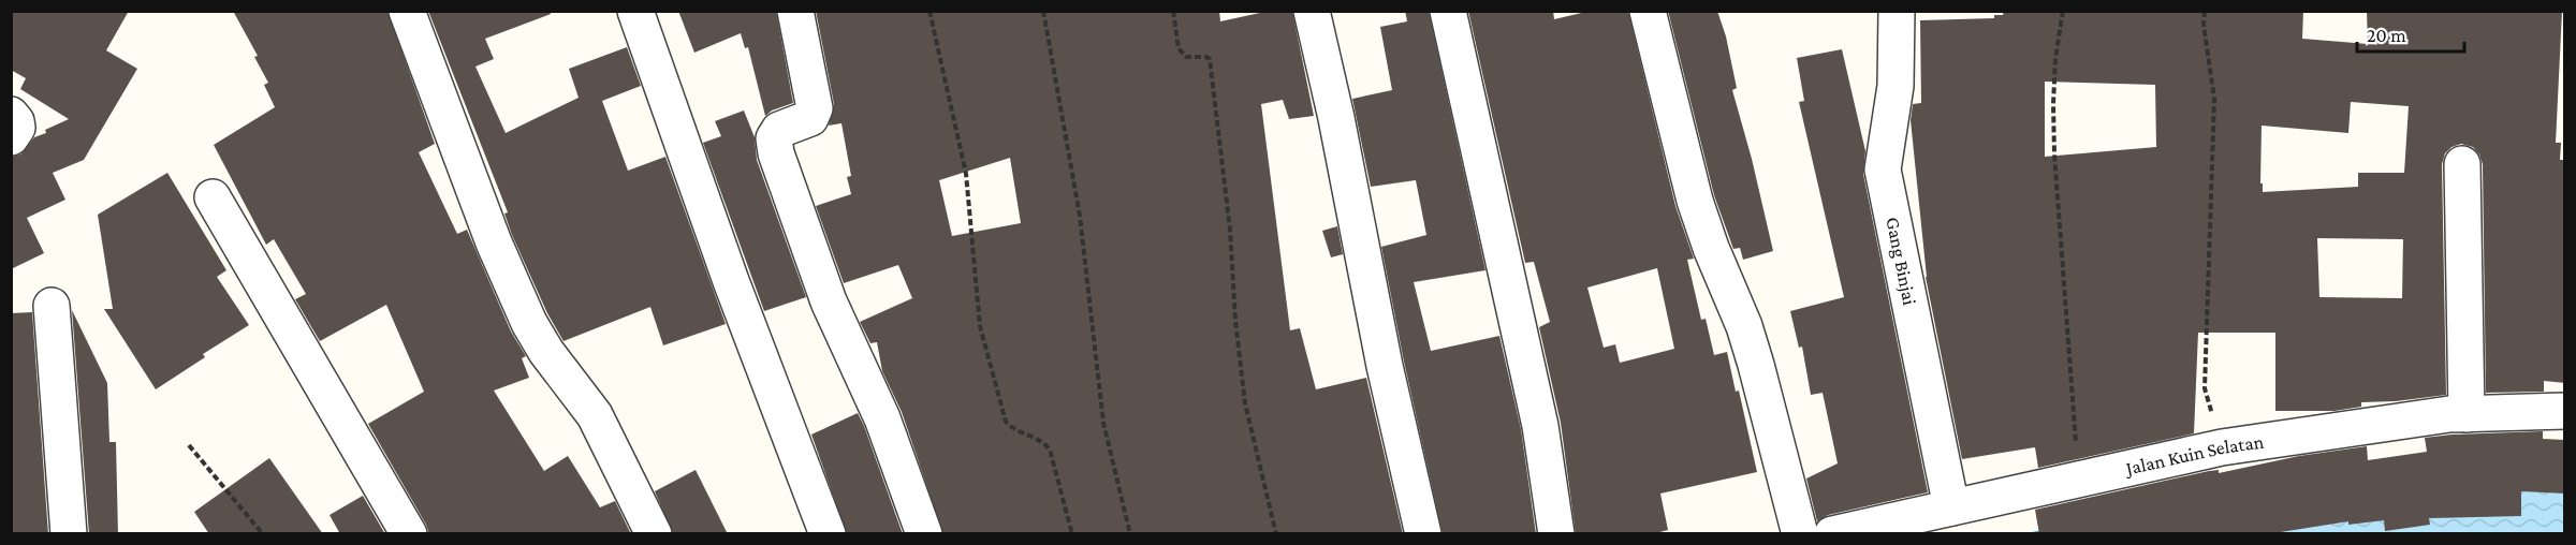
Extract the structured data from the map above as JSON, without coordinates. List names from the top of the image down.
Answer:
{
  "streets": {
    "street": ["Gang Binjai", "Jalan Kuin Selatan"]
  },
  "crossings": [
    ["Gang Binjai", "Jalan Kuin Selatan"]
  ],
  "scale_bar": "20 m"
}
